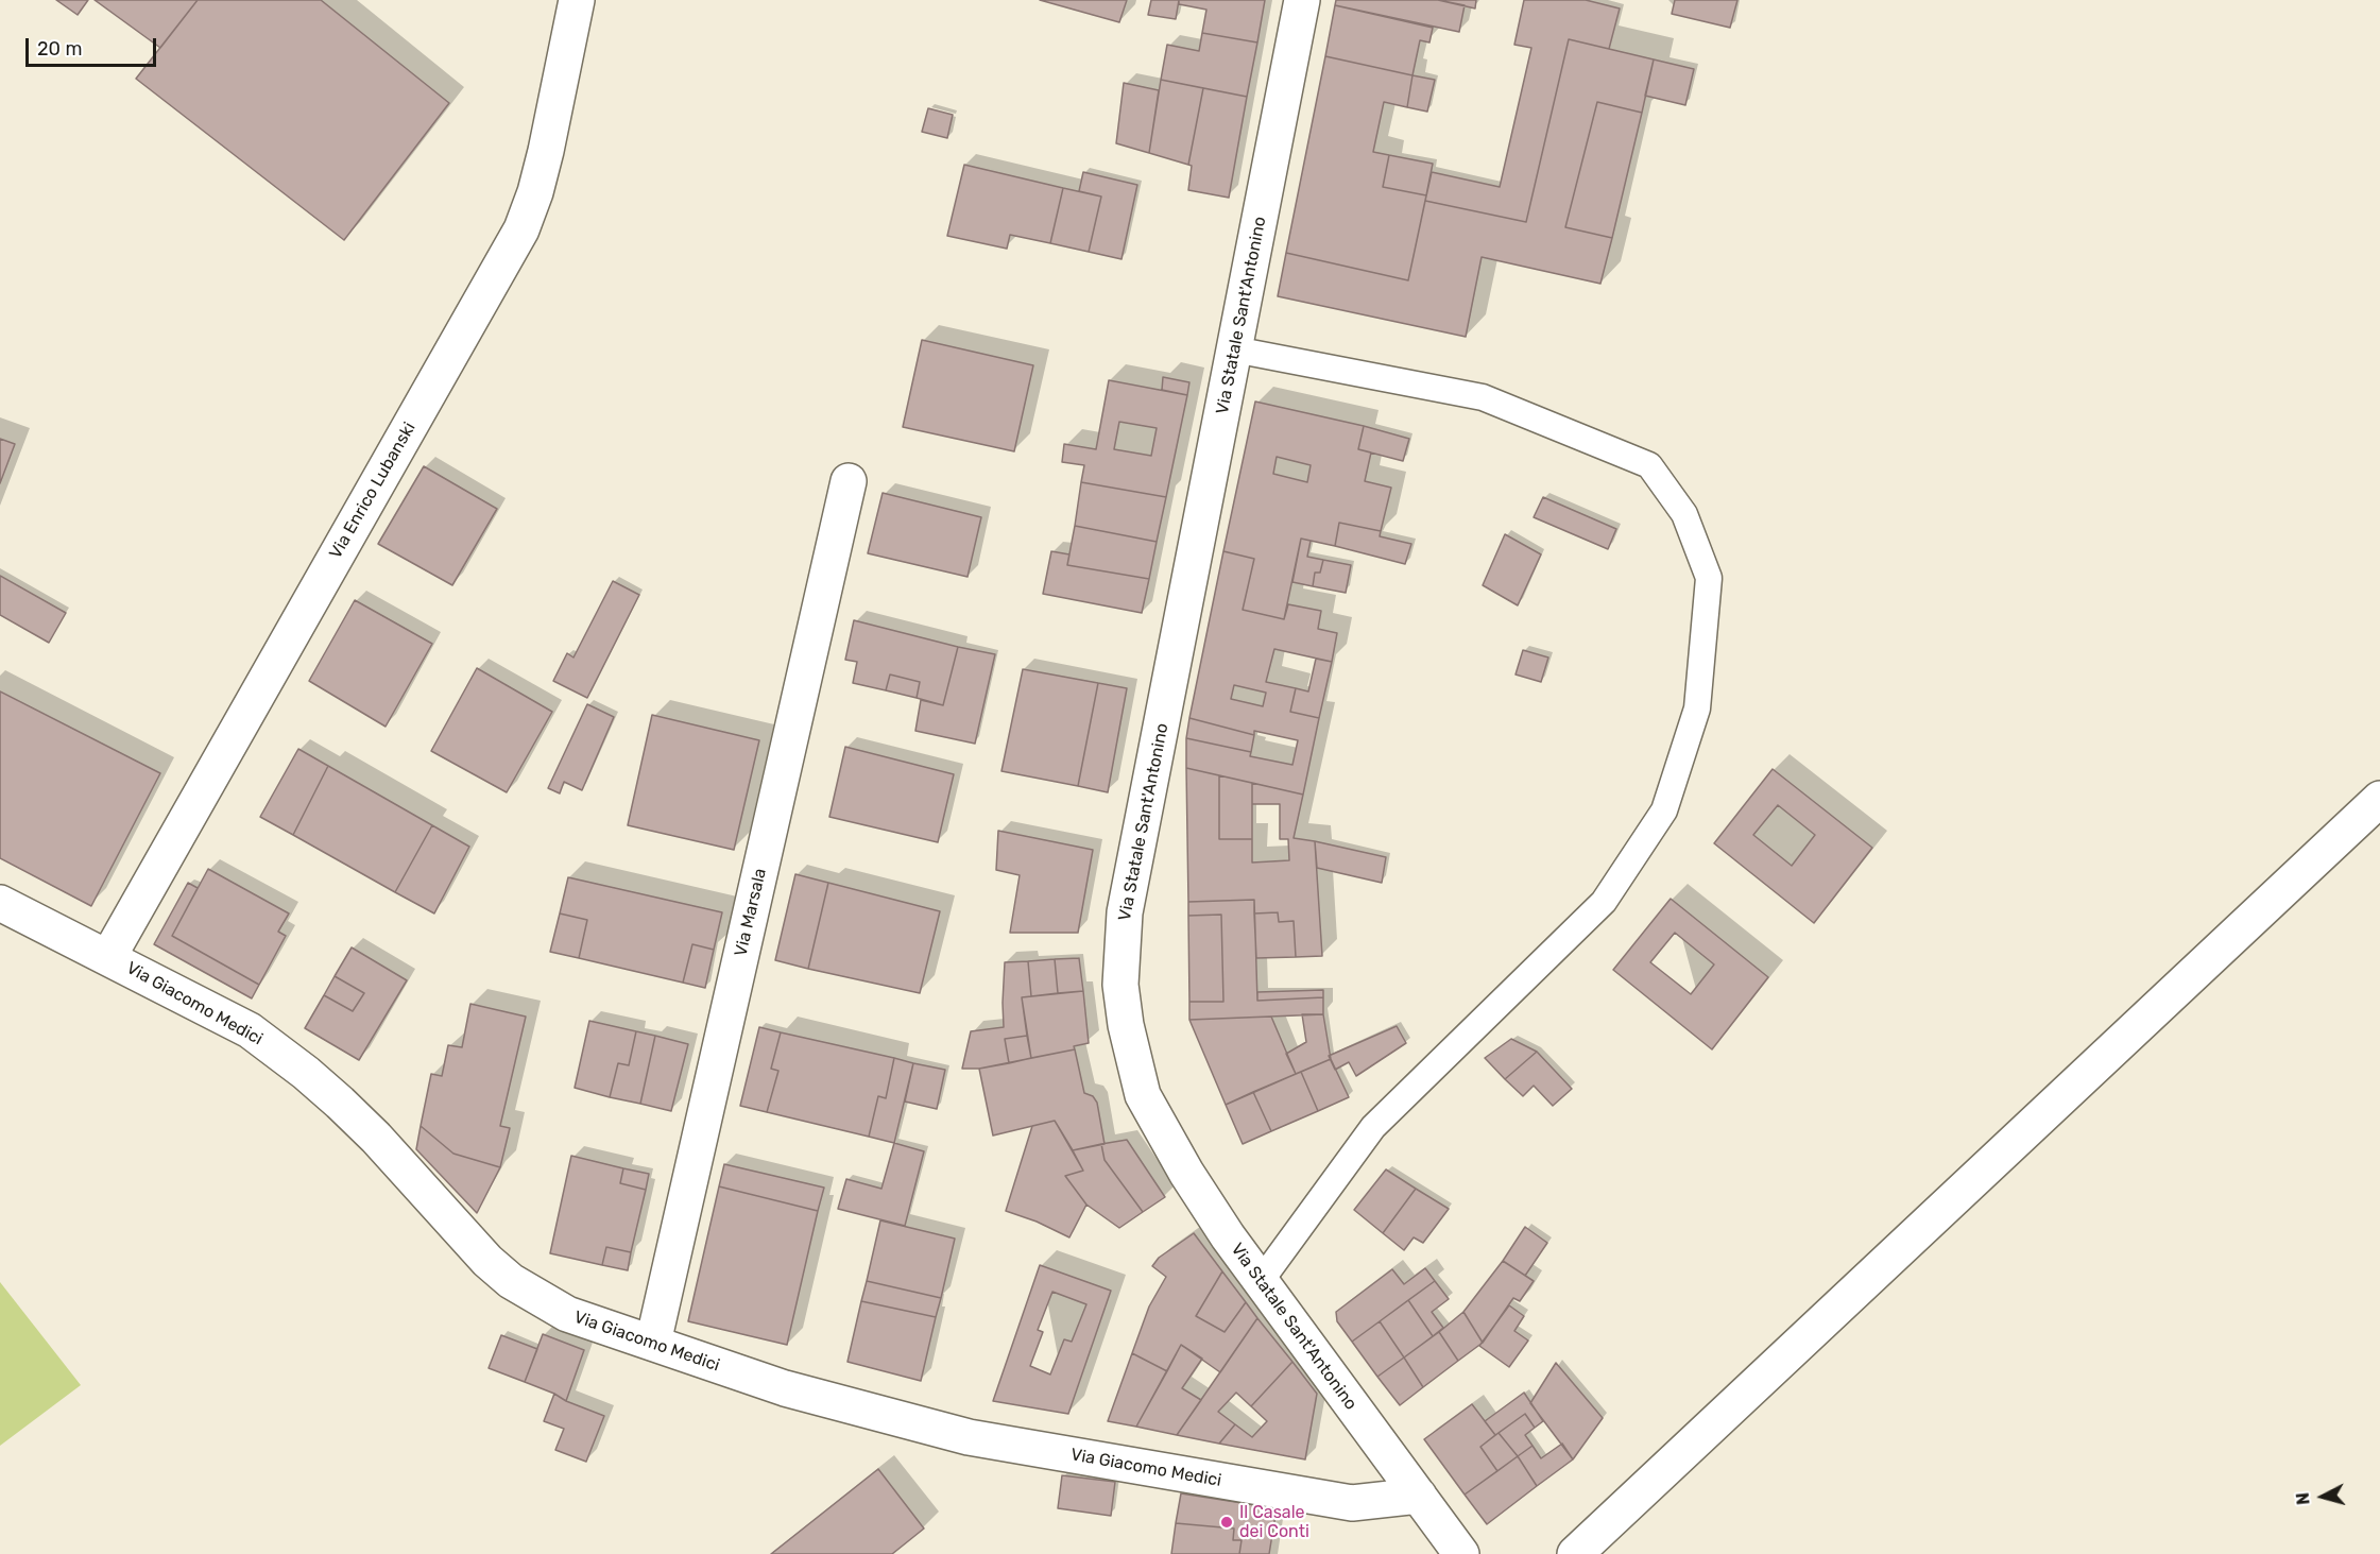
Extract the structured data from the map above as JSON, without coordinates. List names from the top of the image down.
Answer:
{
  "streets": {
    "main road": [
      "Via Statale Sant'Antonino",
      "Via Enrico Lubanski",
      "Via Marsala",
      "Via Giacomo Medici"
    ]
  },
  "crossings": [
    ["Via Statale Sant'Antonino", "Via Giacomo Medici"],
    ["Via Enrico Lubanski", "Via Giacomo Medici"],
    ["Via Marsala", "Via Giacomo Medici"]
  ],
  "places": ["Il Casale dei Conti"],
  "scale_bar": "20 m",
  "north": "left"
}
